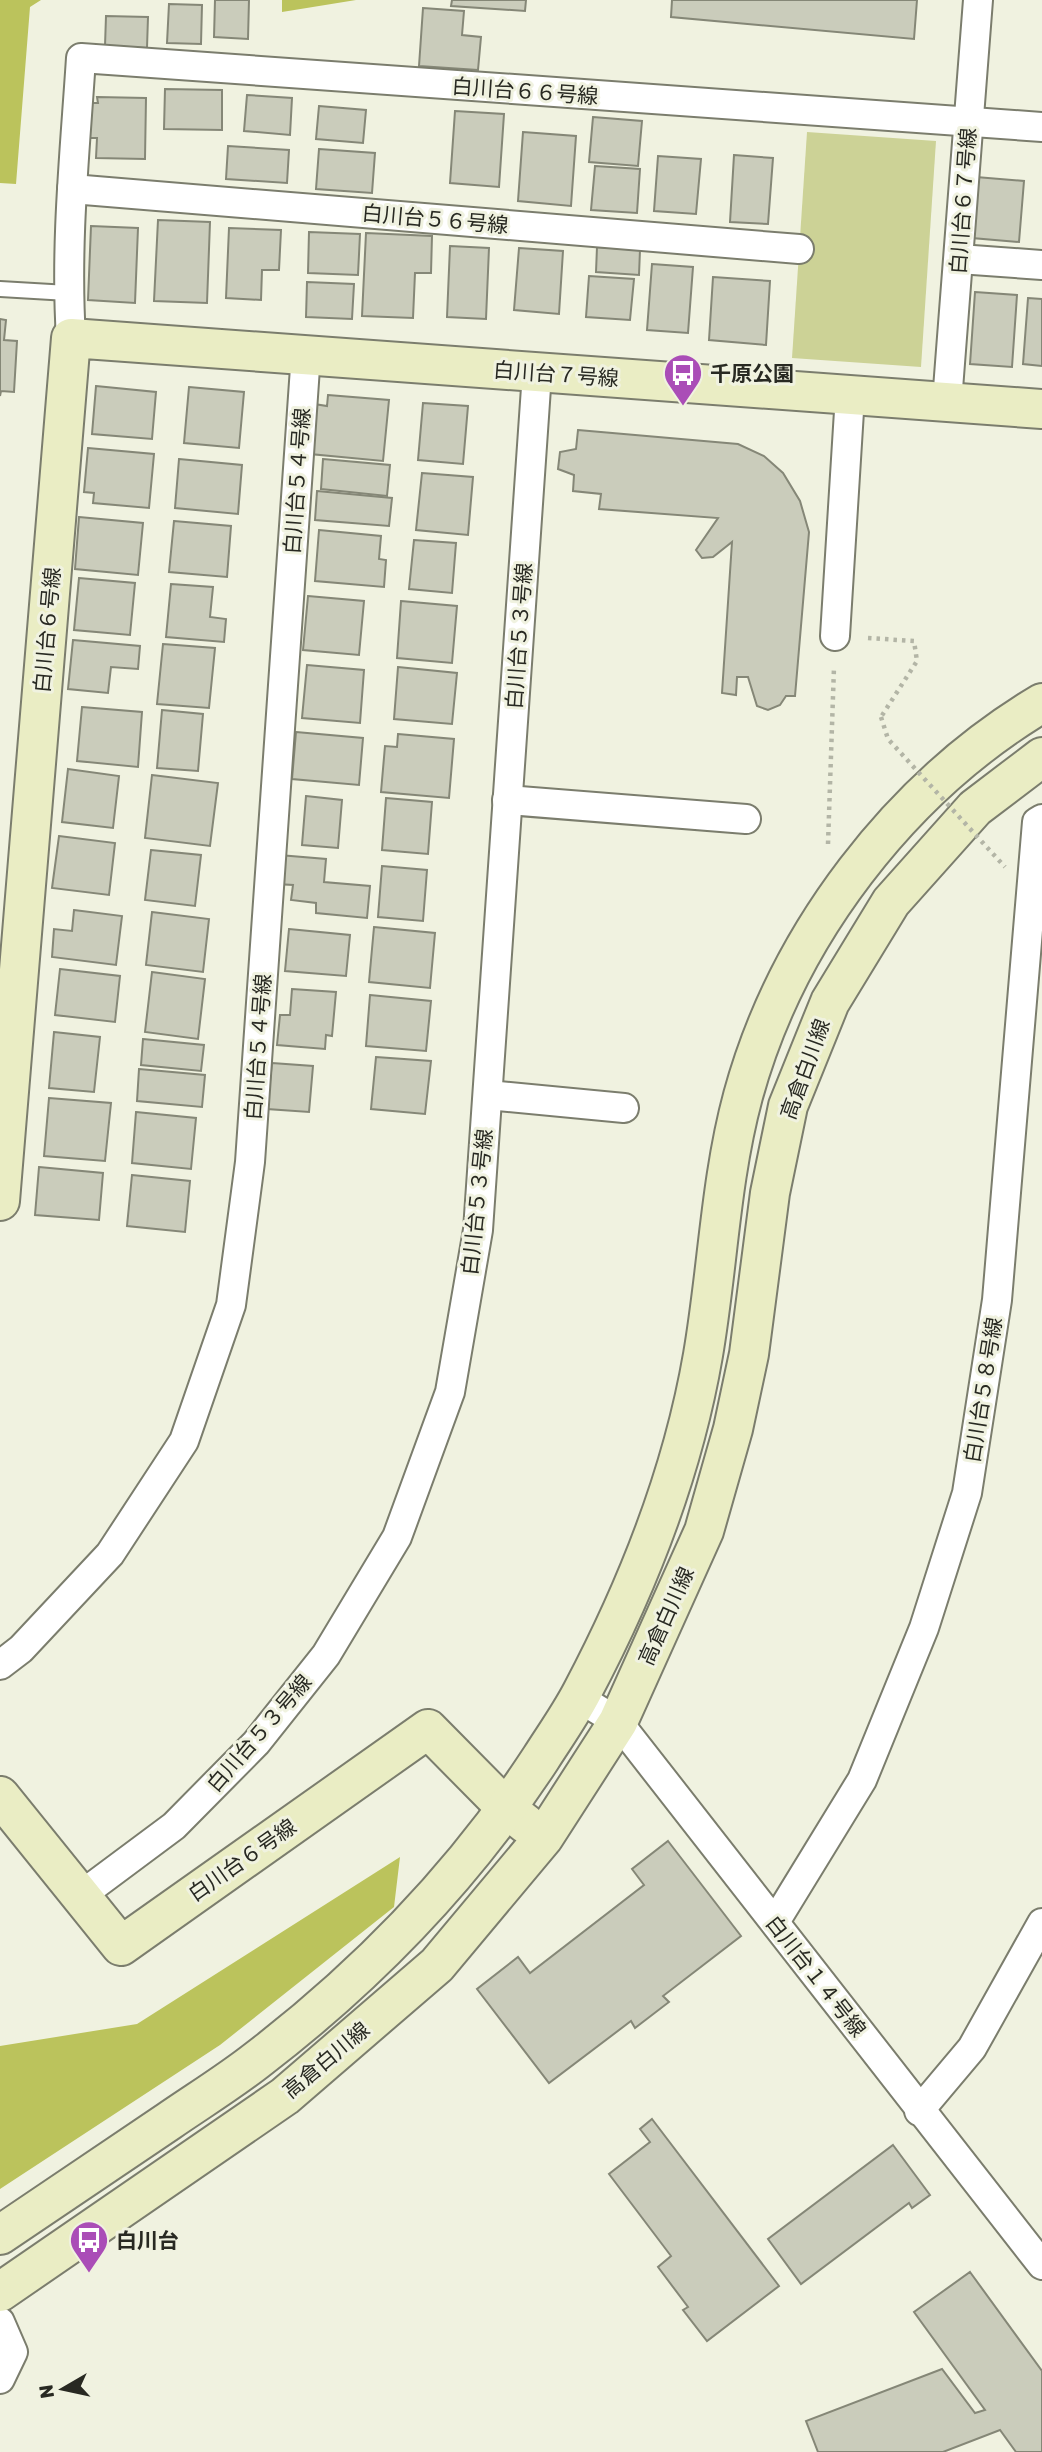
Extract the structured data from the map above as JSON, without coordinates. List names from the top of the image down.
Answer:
{
  "streets": {
    "street": [
      "白川台６６号線",
      "白川台６７号線",
      "白川台５６号線",
      "白川台７号線",
      "白川台５４号線",
      "白川台６号線",
      "白川台５３号線",
      "高倉白川線",
      "白川台５８号線",
      "白川台１４号線"
    ]
  },
  "crossings": [
    ["白川台６６号線", "白川台６７号線"],
    ["白川台６６号線", "白川台６号線"],
    ["白川台６７号線", "白川台７号線"],
    ["白川台５６号線", "白川台６号線"],
    ["白川台７号線", "白川台５４号線"],
    ["白川台７号線", "白川台６号線"],
    ["白川台７号線", "白川台５３号線"],
    ["白川台６号線", "白川台５３号線"],
    ["白川台６号線", "高倉白川線"],
    ["高倉白川線", "白川台１４号線"],
    ["白川台５８号線", "白川台１４号線"]
  ],
  "places": {
    "bus stop": ["千原公園", "白川台"]
  },
  "north": "left"
}
